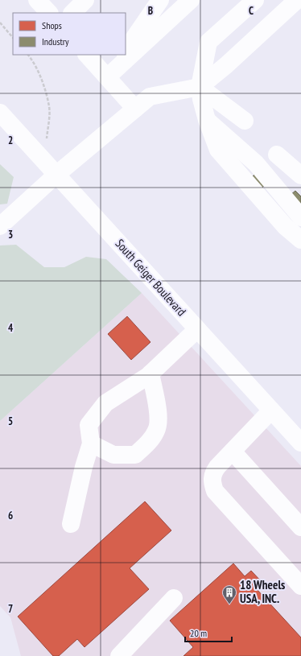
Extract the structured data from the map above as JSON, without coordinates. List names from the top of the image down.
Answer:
{
  "streets": {
    "street": ["South Geiger Boulevard"]
  },
  "places": {
    "building": ["18 Wheels USA, INC."]
  },
  "legend": ["Shops", "Industry"],
  "scale_bar": "20 m",
  "grid": {
    "columns": ["B", "C"],
    "rows": [
      "2",
      "3",
      "4",
      "5",
      "6",
      "7"
    ]
  }
}
